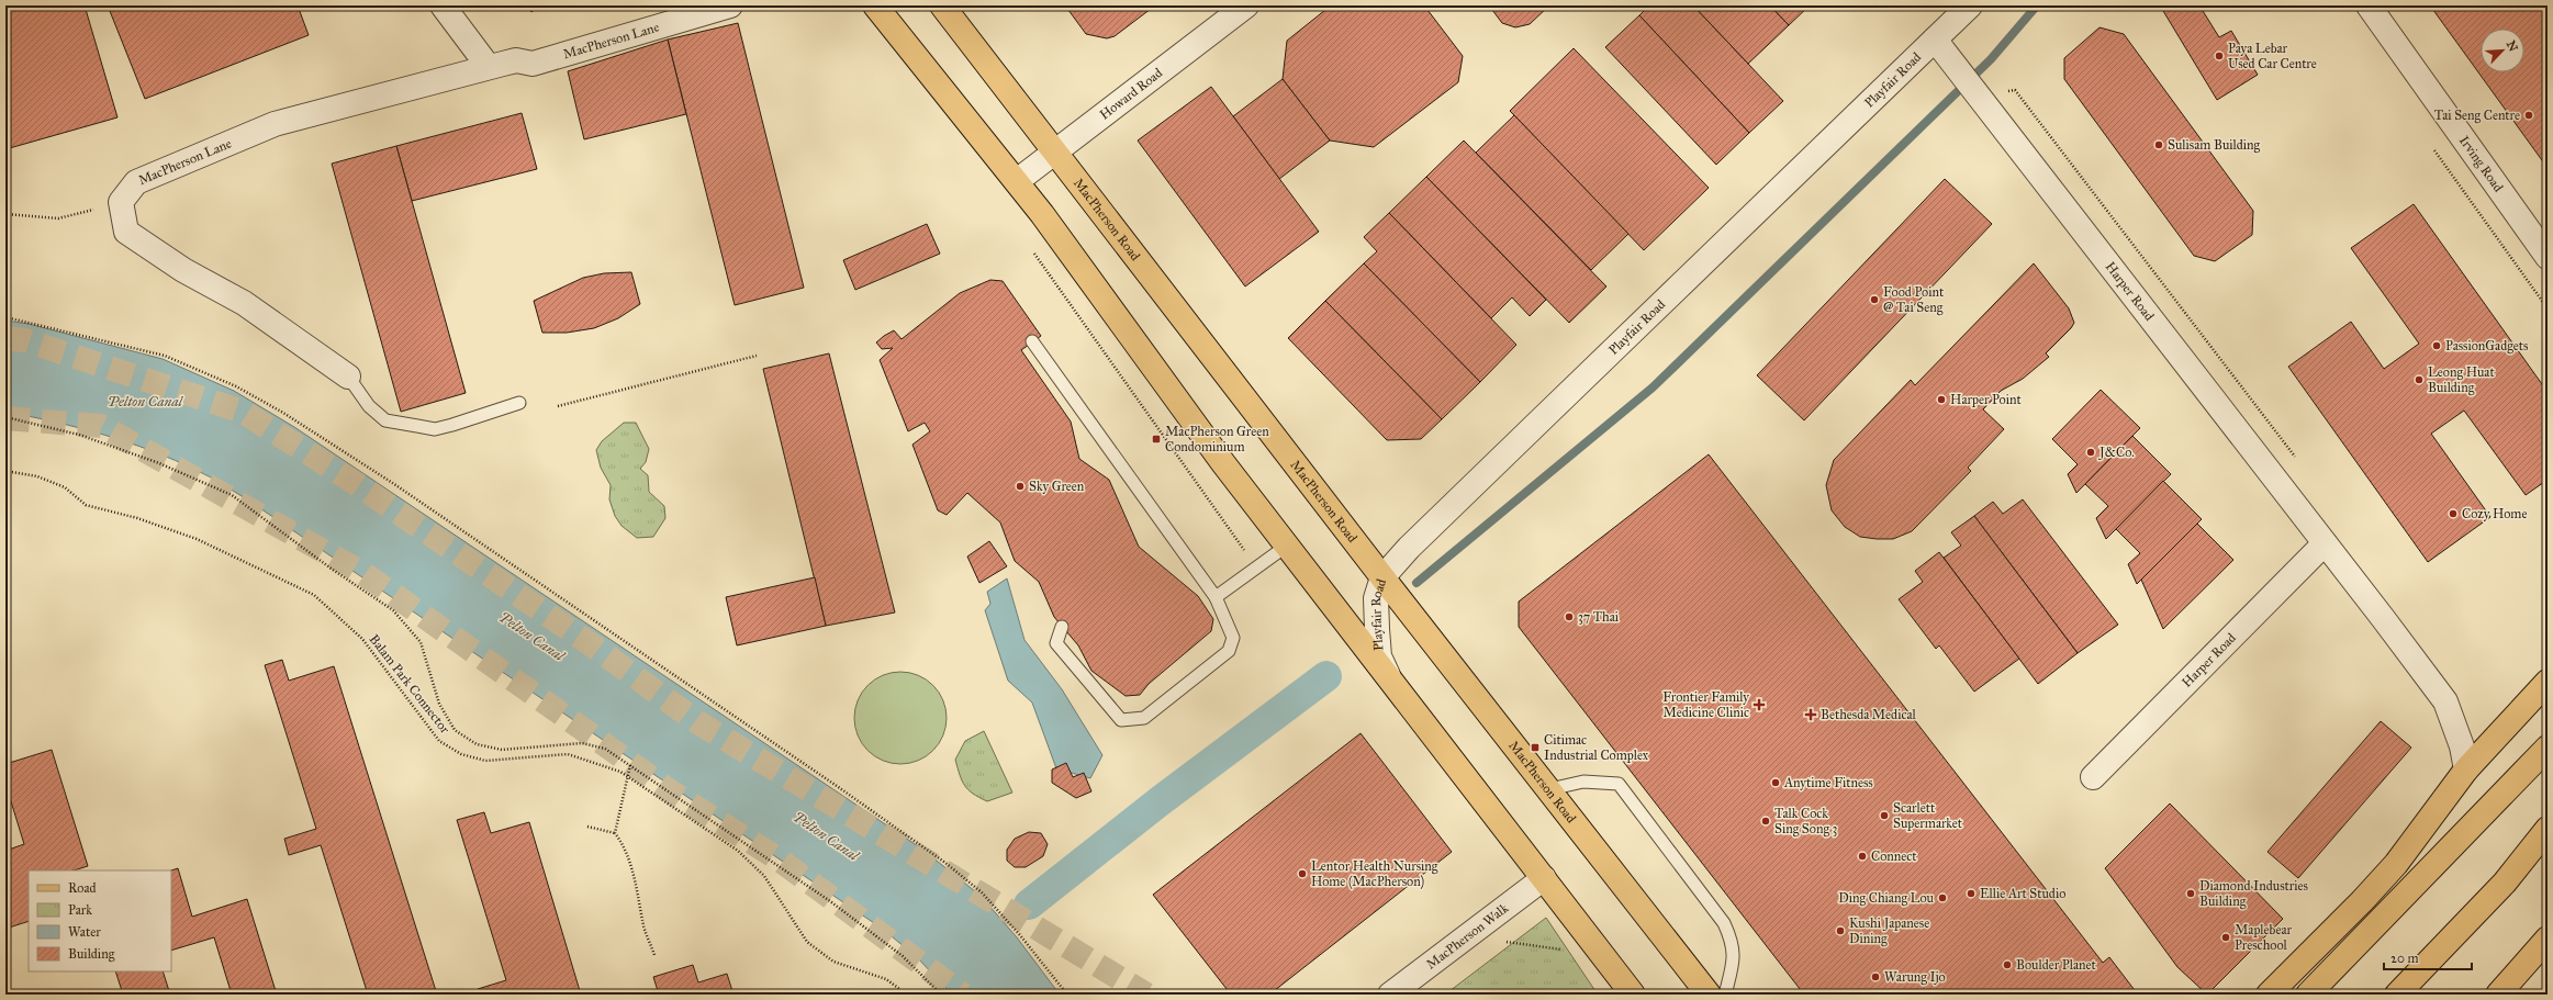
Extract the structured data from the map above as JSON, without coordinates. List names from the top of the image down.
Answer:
{
  "streets": {
    "main road": ["MacPherson Road"],
    "street": [
      "MacPherson Lane",
      "Playfair Road",
      "Howard Road",
      "Irving Road",
      "Harper Road",
      "MacPherson Walk"
    ],
    "path": ["Balam Park Connector"]
  },
  "crossings": [
    ["Playfair Road", "MacPherson Road"],
    ["Playfair Road", "Harper Road"],
    ["Howard Road", "MacPherson Road"]
  ],
  "water": ["Pelton Canal"],
  "places": {
    "other": [
      "Paya Lebar Used Car Centre",
      "Tai Seng Centre",
      "Sulisam Building",
      "Food Point @ Tai Seng",
      "PassionGadgets",
      "Leong Huat Building",
      "Harper Point",
      "J&Co.",
      "Sky Green",
      "Cozy Home",
      "37 Thai",
      "Anytime Fitness",
      "Scarlett Supermarket",
      "Talk Cock Sing Song 3",
      "Connect",
      "Lentor Health Nursing Home (MacPherson)",
      "Ellie Art Studio",
      "Diamond Industries Building",
      "Ding Chiang Lou",
      "Kushi Japanese Dining",
      "Maplebear Preschool",
      "Boulder Planet",
      "Warung Ijo"
    ],
    "transit": ["MacPherson Green Condominium", "Citimac Industrial Complex"],
    "health": ["Frontier Family Medicine Clinic", "Bethesda Medical"]
  },
  "legend": [
    "Road",
    "Park",
    "Water",
    "Building"
  ],
  "scale_bar": "20 m",
  "north": "top right"
}
